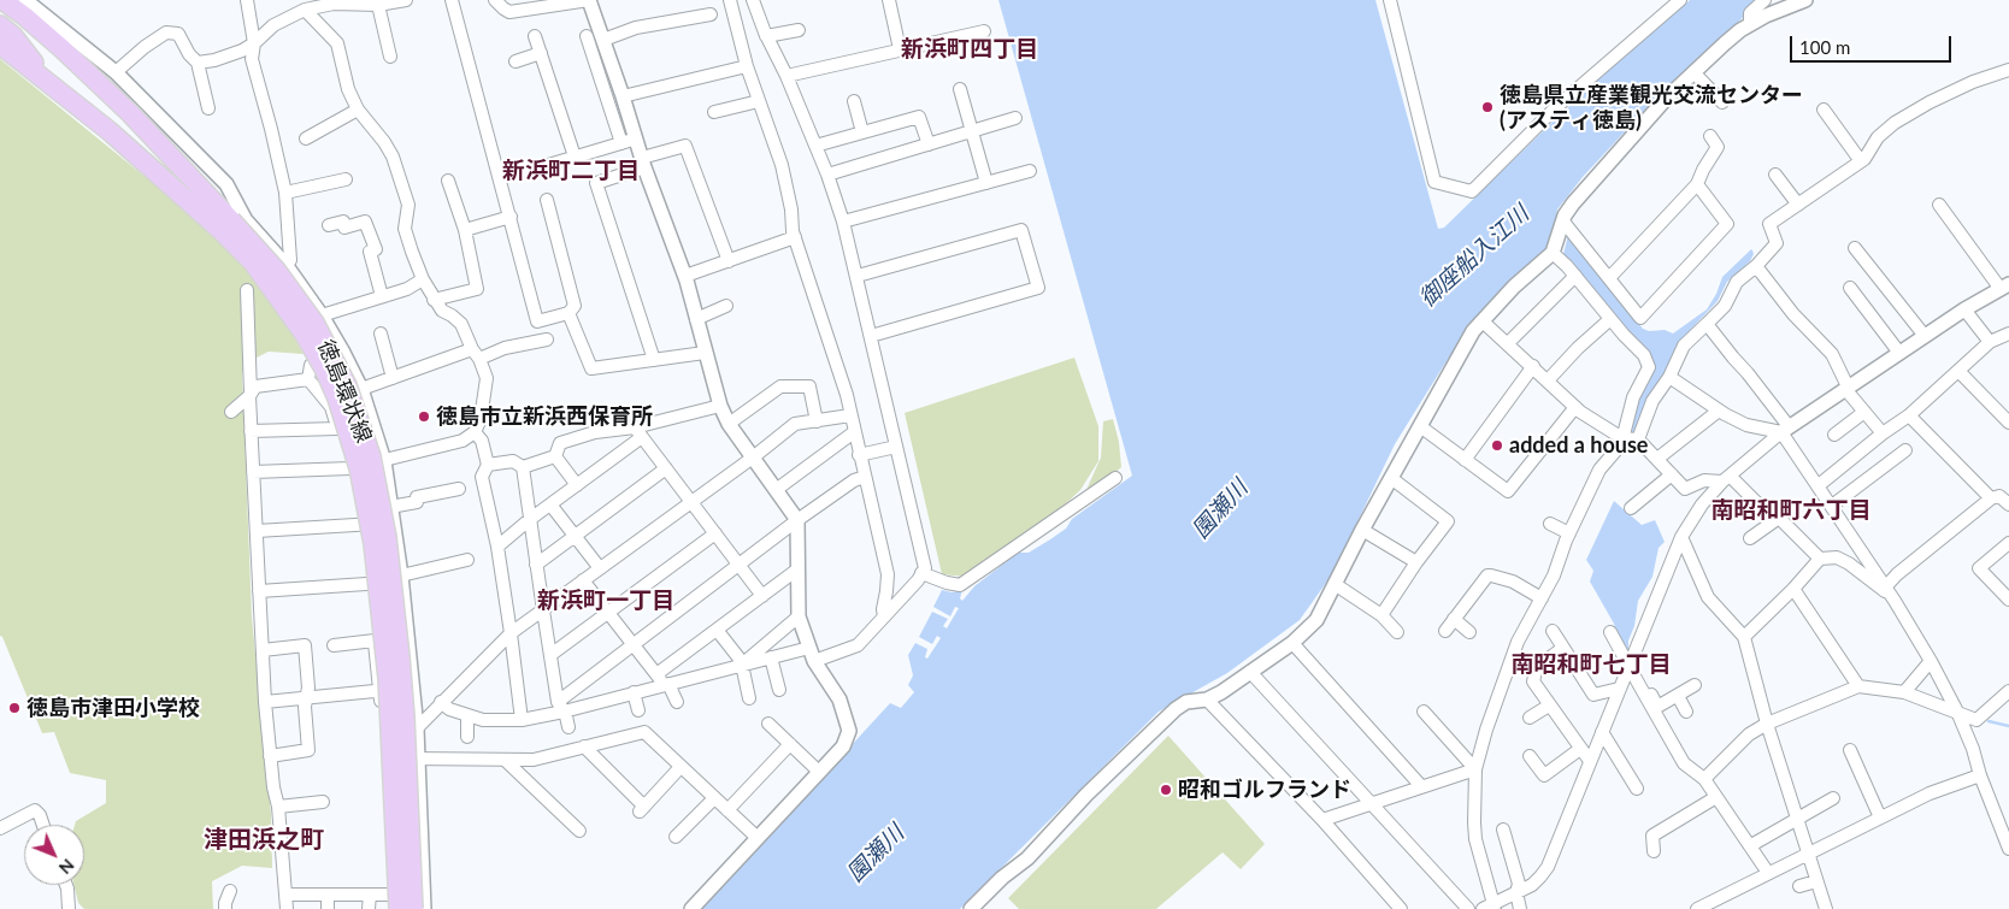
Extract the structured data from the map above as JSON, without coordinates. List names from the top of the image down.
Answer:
{
  "streets": {
    "main road": ["徳島環状線"]
  },
  "districts": [
    "新浜町四丁目",
    "新浜町二丁目",
    "南昭和町六丁目",
    "新浜町一丁目",
    "南昭和町七丁目",
    "津田浜之町"
  ],
  "water": ["御座船入江川", "園瀬川"],
  "places": [
    "徳島県立産業観光交流センター (アスティ徳島)",
    "徳島市立新浜西保育所",
    "added a house",
    "徳島市津田小学校",
    "昭和ゴルフランド"
  ],
  "scale_bar": "100 m",
  "north": "bottom right"
}
